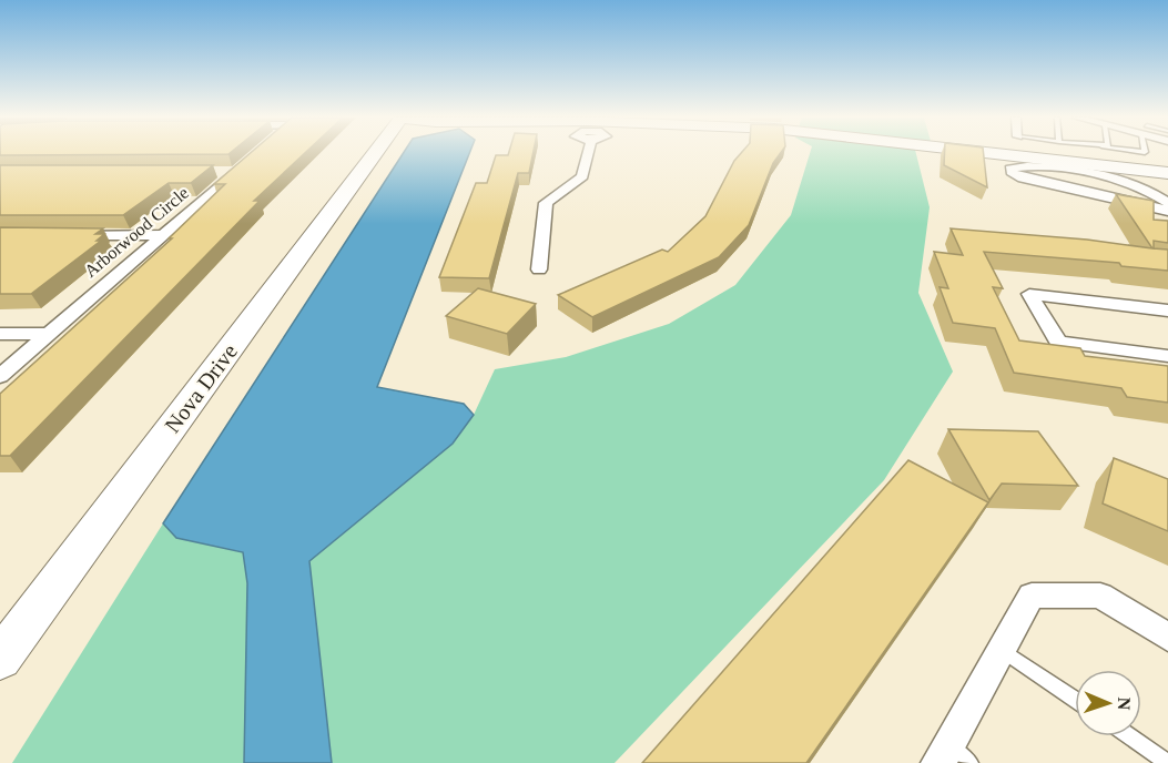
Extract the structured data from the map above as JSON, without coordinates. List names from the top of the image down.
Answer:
{
  "streets": {
    "street": ["Arborwood Circle", "Nova Drive"]
  },
  "north": "right"
}
